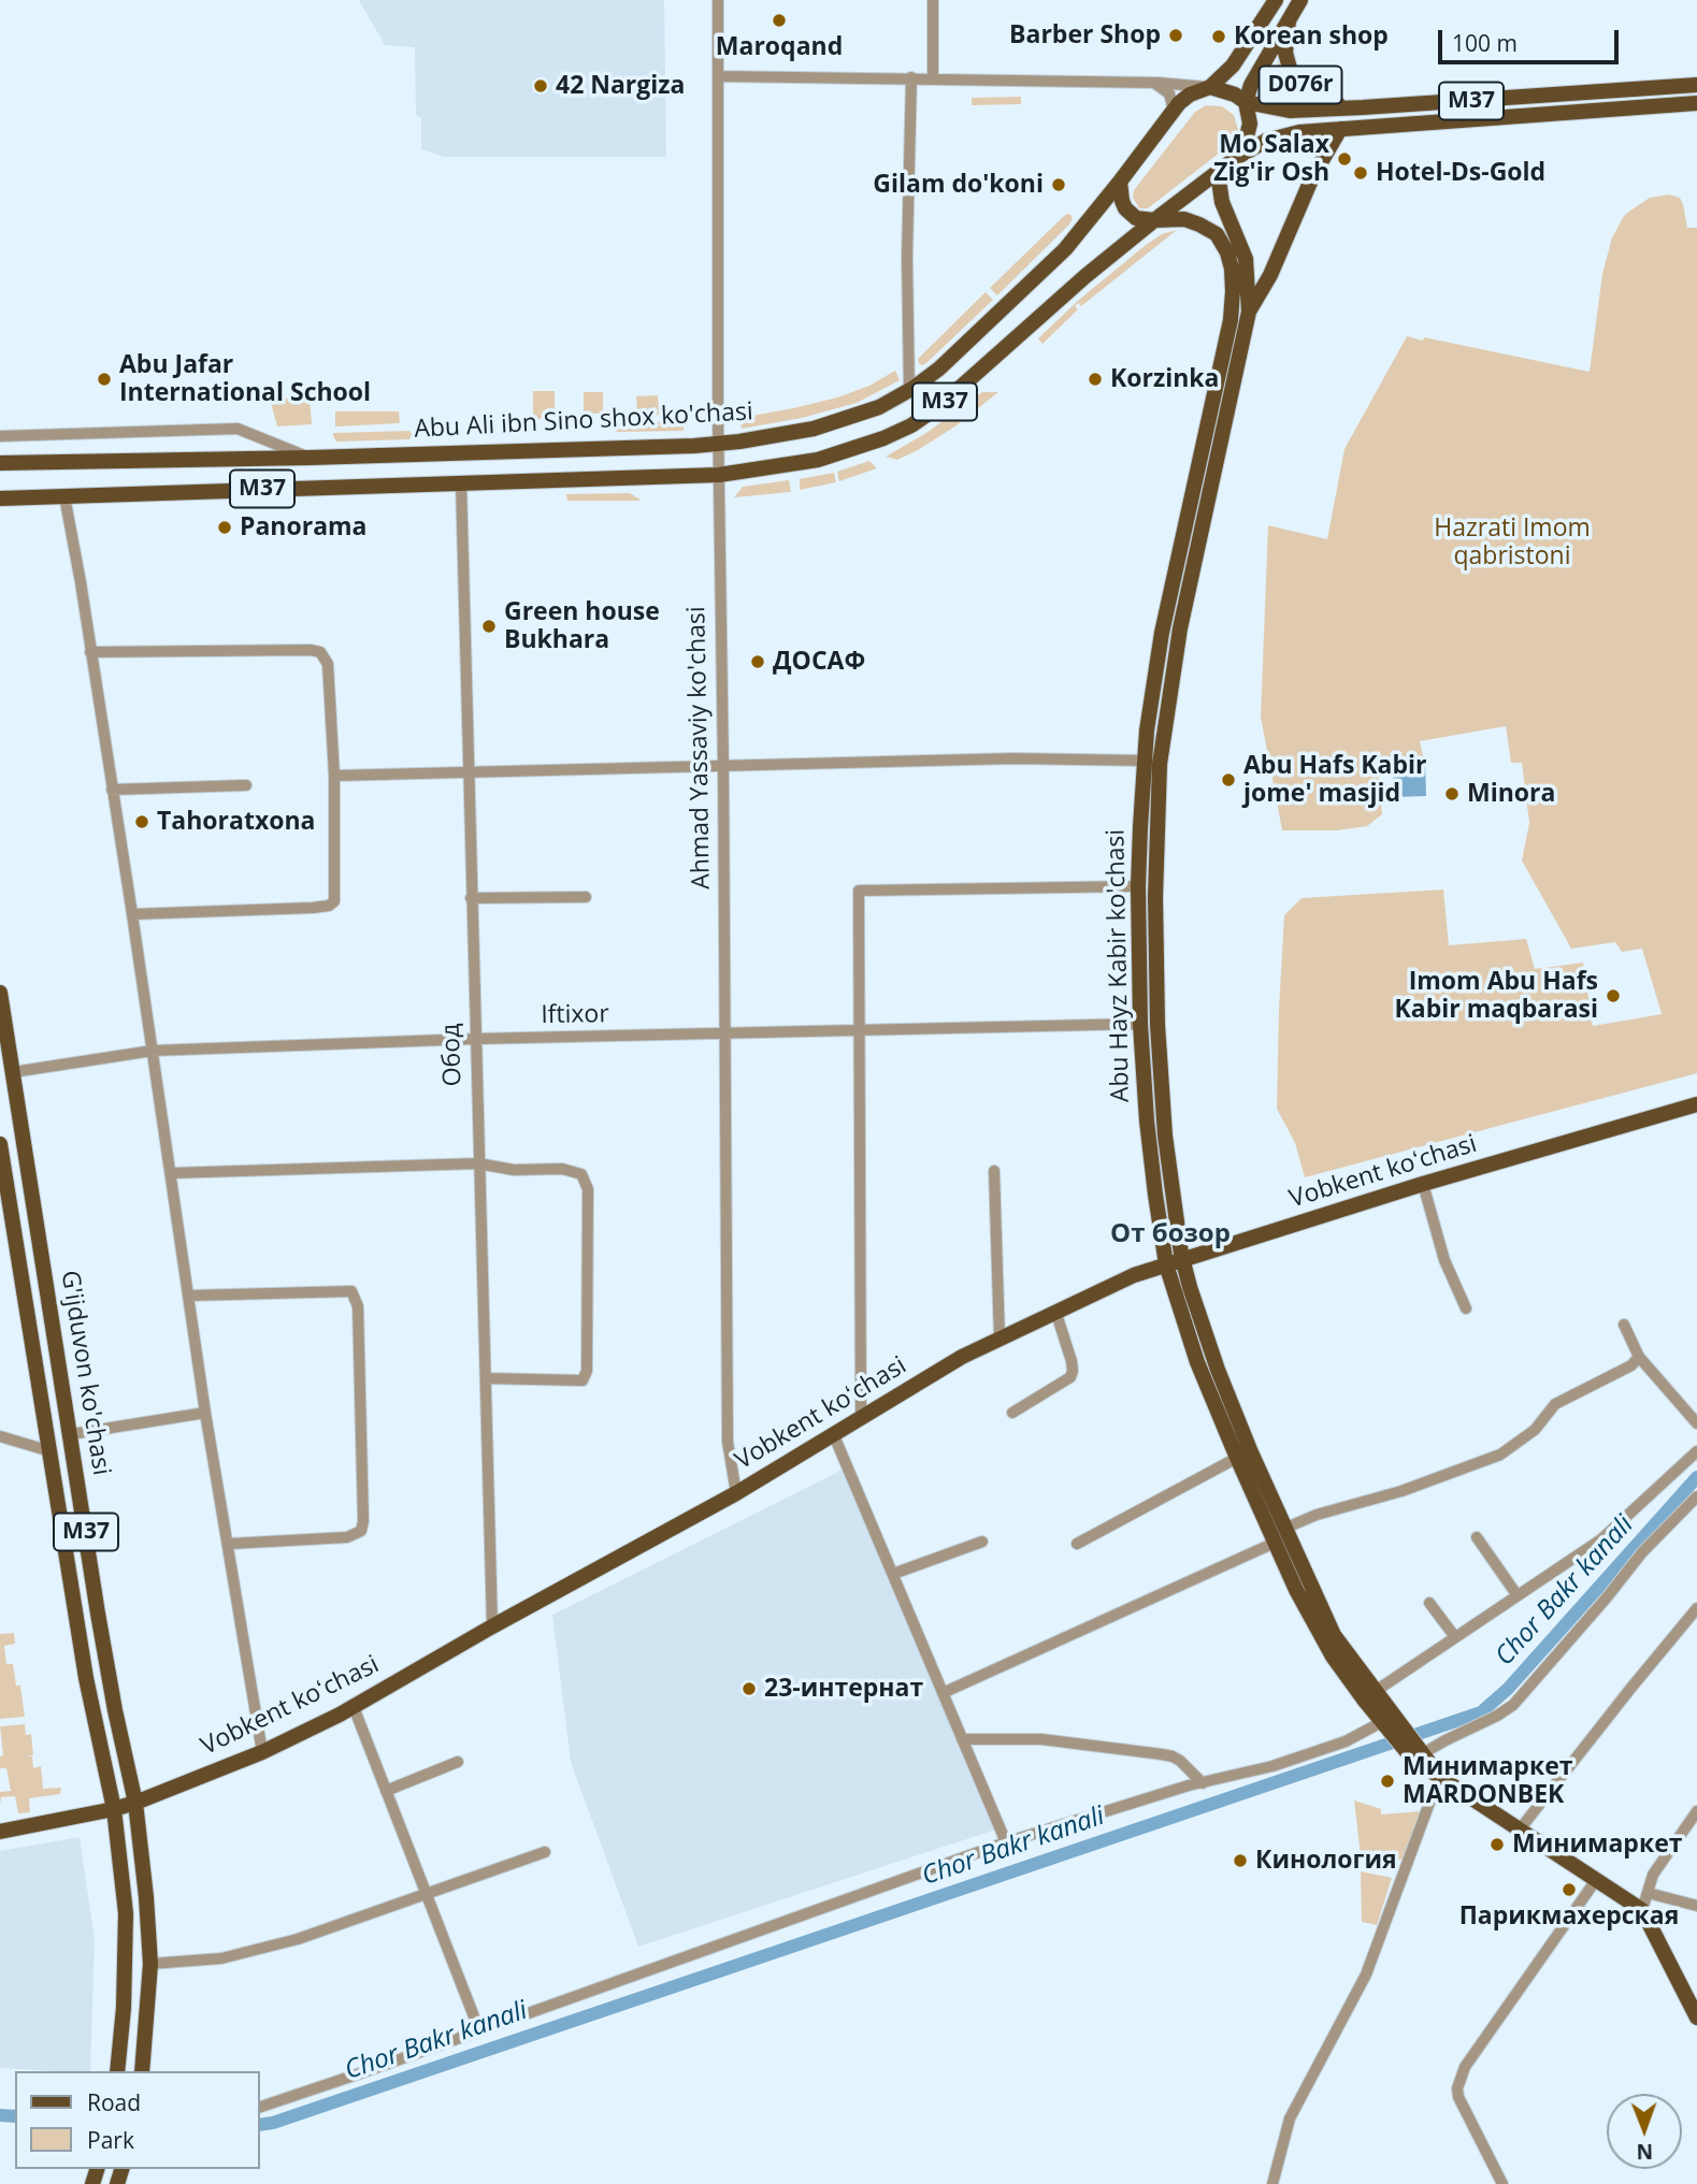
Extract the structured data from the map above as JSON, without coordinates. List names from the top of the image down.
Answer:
{
  "streets": {
    "main road": [
      "D076r",
      "M37",
      "Abu Ali ibn Sino shox ko'chasi",
      "Abu Hayz Kabir ko'chasi",
      "Vobkent koʻchasi",
      "G'ijduvon ko'chasi"
    ],
    "street": ["Ahmad Yassaviy ko'chasi", "Iftixor", "Обод"]
  },
  "crossings": [
    ["D076r", "M37"],
    ["M37", "Abu Ali ibn Sino shox ko'chasi"],
    ["M37", "Ahmad Yassaviy ko'chasi"],
    ["M37", "Abu Hayz Kabir ko'chasi"],
    ["M37", "Обод"],
    ["Abu Ali ibn Sino shox ko'chasi", "Ahmad Yassaviy ko'chasi"],
    ["Ahmad Yassaviy ko'chasi", "Iftixor"],
    ["Ahmad Yassaviy ko'chasi", "Vobkent koʻchasi"],
    ["Abu Hayz Kabir ko'chasi", "Iftixor"],
    ["Abu Hayz Kabir ko'chasi", "Vobkent koʻchasi"],
    ["Iftixor", "Обод"],
    ["Iftixor", "G'ijduvon ko'chasi"],
    ["Обод", "Vobkent koʻchasi"],
    ["Vobkent koʻchasi", "G'ijduvon ko'chasi"]
  ],
  "districts": ["От бозор"],
  "water": ["Chor Bakr kanali"],
  "parks": ["Hazrati Imom qabristoni"],
  "places": [
    "Maroqand",
    "Barber Shop",
    "Korean shop",
    "42 Nargiza",
    "Mo Salax Zig'ir Osh",
    "Hotel-Ds-Gold",
    "Gilam do'koni",
    "Abu Jafar International School",
    "Korzinka",
    "Panorama",
    "Green house Bukhara",
    "ДОСАФ",
    "Abu Hafs Kabir jome' masjid",
    "Minora",
    "Tahoratxona",
    "Imom Abu Hafs Kabir maqbarasi",
    "23-интернат",
    "Минимаркет MARDONBEK",
    "Минимаркет",
    "Кинология",
    "Парикмахерская"
  ],
  "legend": ["Road", "Park"],
  "scale_bar": "100 m",
  "north": "bottom"
}
